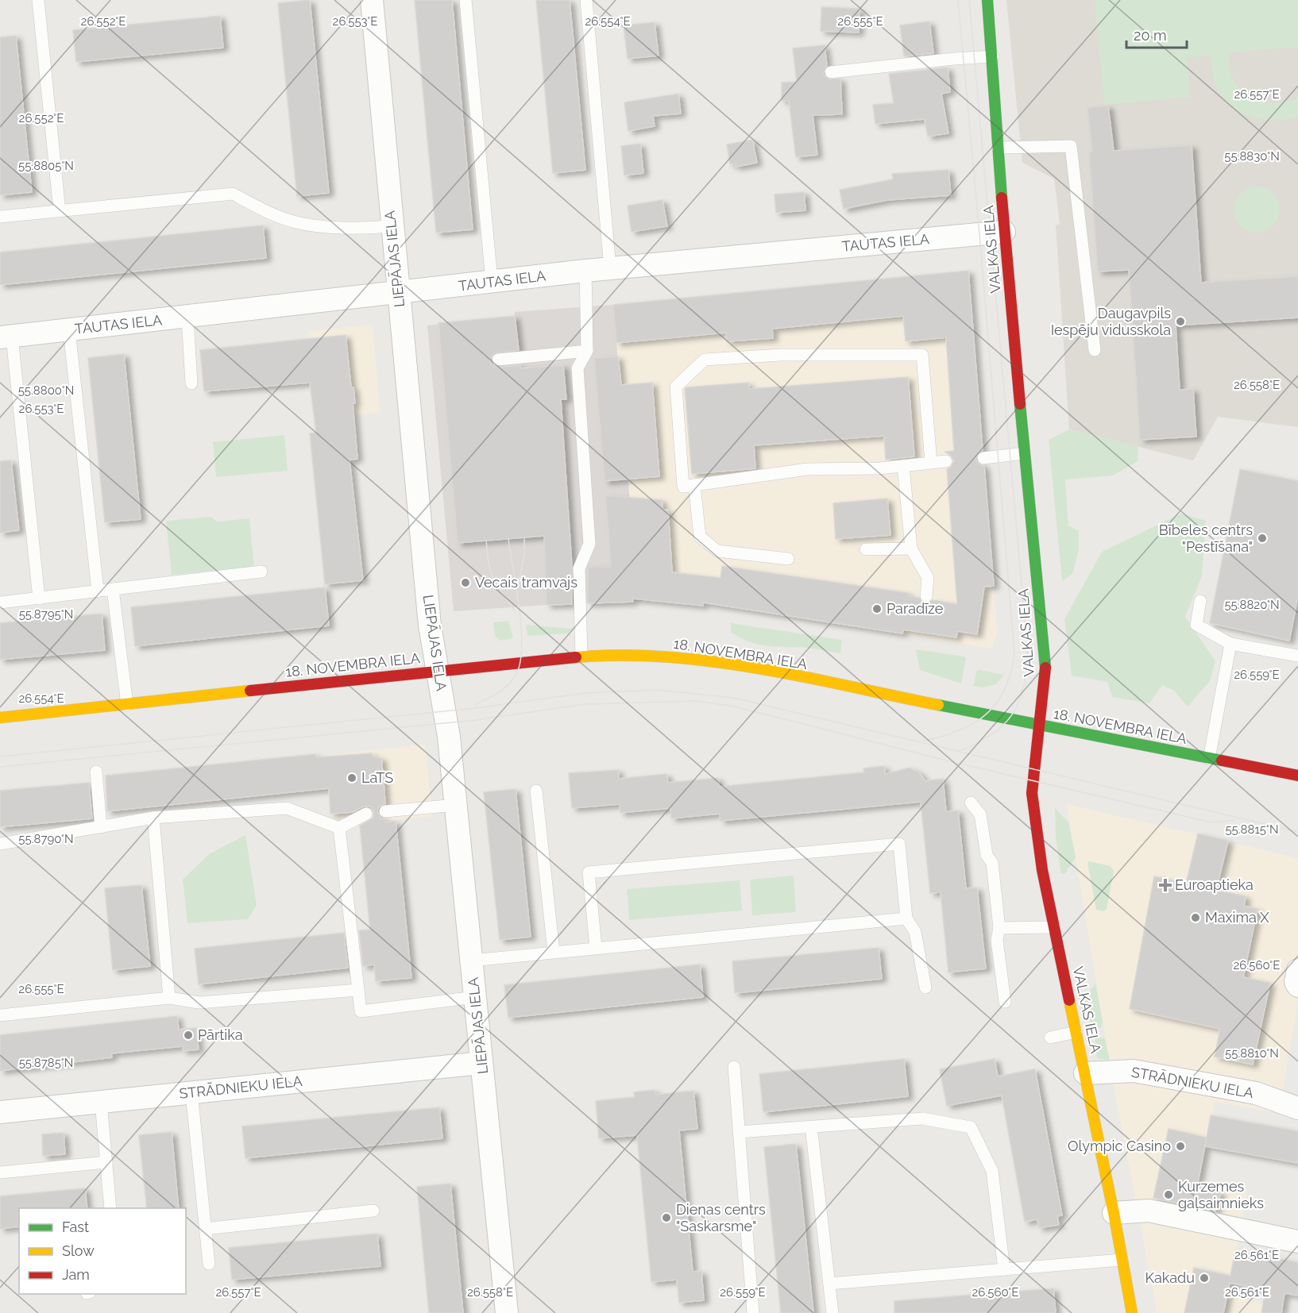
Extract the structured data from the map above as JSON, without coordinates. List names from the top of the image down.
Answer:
{
  "streets": {
    "street": [
      "TAUTAS IELA",
      "VALKAS IELA",
      "LIEPĀJAS IELA",
      "18. NOVEMBRA IELA",
      "STRĀDNIEKU IELA"
    ]
  },
  "crossings": [
    ["TAUTAS IELA", "VALKAS IELA"],
    ["TAUTAS IELA", "LIEPĀJAS IELA"],
    ["VALKAS IELA", "18. NOVEMBRA IELA"],
    ["VALKAS IELA", "STRĀDNIEKU IELA"],
    ["LIEPĀJAS IELA", "18. NOVEMBRA IELA"],
    ["LIEPĀJAS IELA", "STRĀDNIEKU IELA"]
  ],
  "places": {
    "other": [
      "Daugavpils Iespēju vidusskola",
      "Bībeles centrs \"Pestīšana\"",
      "Vecais tramvajs",
      "Paradīze",
      "LaTS",
      "Maxima X",
      "Pārtika",
      "Olympic Casino",
      "Kurzemes gaļsaimnieks",
      "Dienas centrs \"Saskarsme\"",
      "Kakadu"
    ],
    "health": ["Euroaptieka"]
  },
  "legend": ["Fast", "Slow", "Jam"],
  "scale_bar": "20 m",
  "coordinates": [
    "26.553°E",
    "26.554°E",
    "26.555°E",
    "26.552°E",
    "26.557°E",
    "55.8830°N",
    "55.8805°N",
    "26.558°E",
    "55.8800°N",
    "55.8820°N",
    "55.8795°N",
    "26.559°E",
    "55.8815°N",
    "55.8790°N",
    "26.560°E",
    "55.8810°N",
    "55.8785°N",
    "26.561°E"
  ]
}
